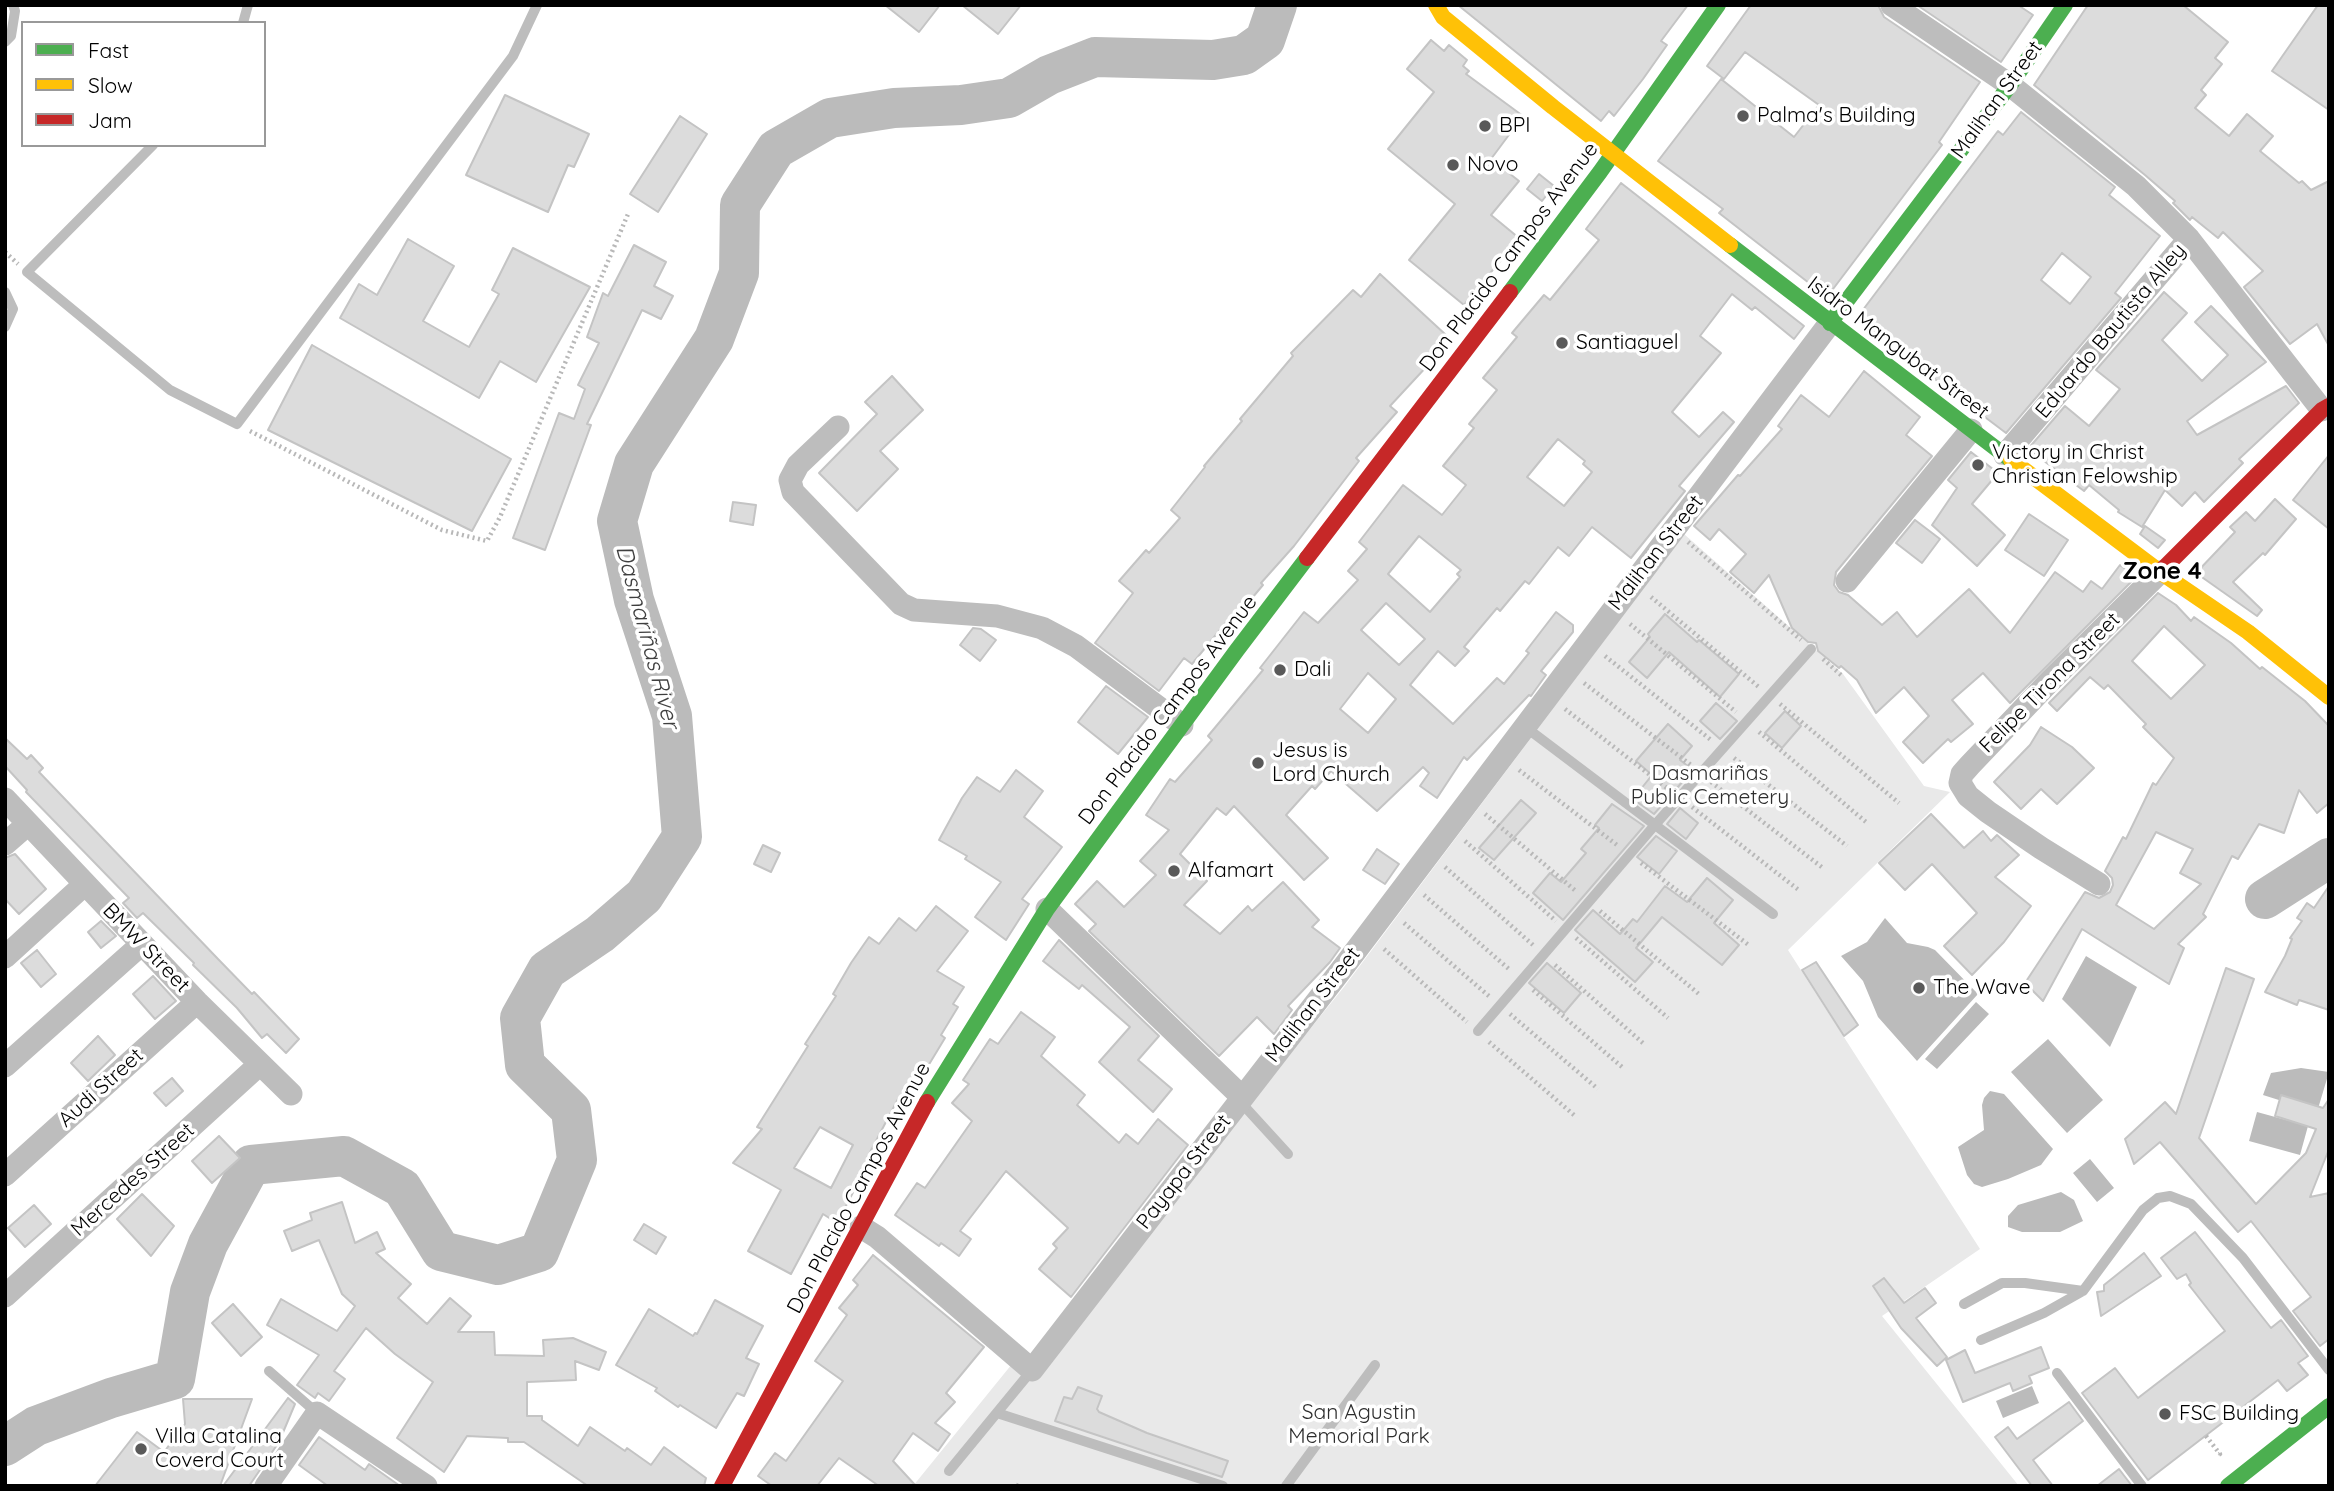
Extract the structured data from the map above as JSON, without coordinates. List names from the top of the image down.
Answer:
{
  "streets": {
    "main road": [
      "Malihan Street",
      "Don Placido Campos Avenue",
      "Isidro Mangubat Street",
      "Felipe Tirona Street"
    ],
    "street": [
      "Eduardo Bautista Alley",
      "BMW Street",
      "Audi Street",
      "Payapa Street",
      "Mercedes Street"
    ]
  },
  "crossings": [
    ["Malihan Street", "Isidro Mangubat Street"],
    ["Malihan Street", "Payapa Street"],
    ["Don Placido Campos Avenue", "Isidro Mangubat Street"],
    ["Don Placido Campos Avenue", "Payapa Street"],
    ["Eduardo Bautista Alley", "Isidro Mangubat Street"],
    ["Isidro Mangubat Street", "Felipe Tirona Street"],
    ["BMW Street", "Audi Street"],
    ["BMW Street", "Mercedes Street"]
  ],
  "districts": ["Zone 4"],
  "water": ["Dasmariñas River"],
  "parks": ["Dasmariñas Public Cemetery", "San Agustin Memorial Park"],
  "places": [
    "Palma's Building",
    "BPI",
    "Novo",
    "Santiaguel",
    "Victory in Christ Christian Felowship",
    "Dali",
    "Jesus is Lord Church",
    "Alfamart",
    "The Wave",
    "FSC Building",
    "Villa Catalina Coverd Court"
  ],
  "legend": ["Fast", "Slow", "Jam"]
}
